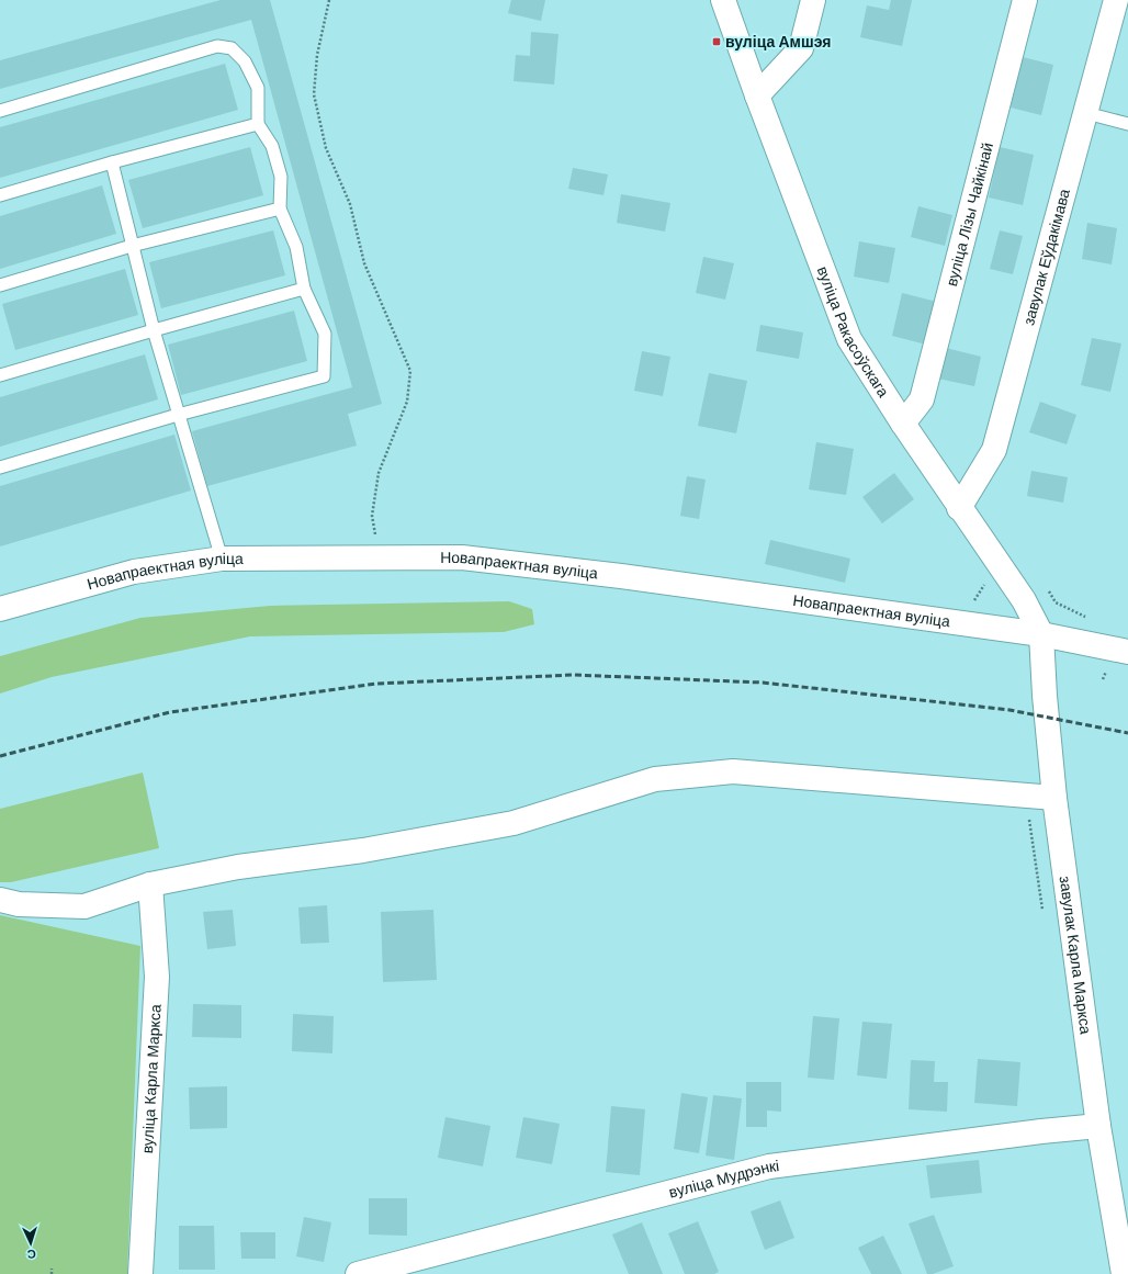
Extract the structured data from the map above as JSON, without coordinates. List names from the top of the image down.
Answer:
{
  "streets": {
    "street": [
      "вуліца Лізы Чайкінай",
      "завулак Еўдакімава",
      "вуліца Ракасоўскага",
      "Новапраектная вуліца",
      "завулак Карла Маркса",
      "вуліца Карла Маркса",
      "вуліца Мудрэнкі"
    ]
  },
  "crossings": [
    ["вуліца Лізы Чайкінай", "вуліца Ракасоўскага"],
    ["завулак Еўдакімава", "вуліца Ракасоўскага"],
    ["вуліца Ракасоўскага", "Новапраектная вуліца"],
    ["вуліца Ракасоўскага", "завулак Карла Маркса"],
    ["Новапраектная вуліца", "завулак Карла Маркса"],
    ["завулак Карла Маркса", "вуліца Мудрэнкі"]
  ],
  "places": {
    "transit": ["вуліца Амшэя"]
  },
  "north": "bottom"
}
